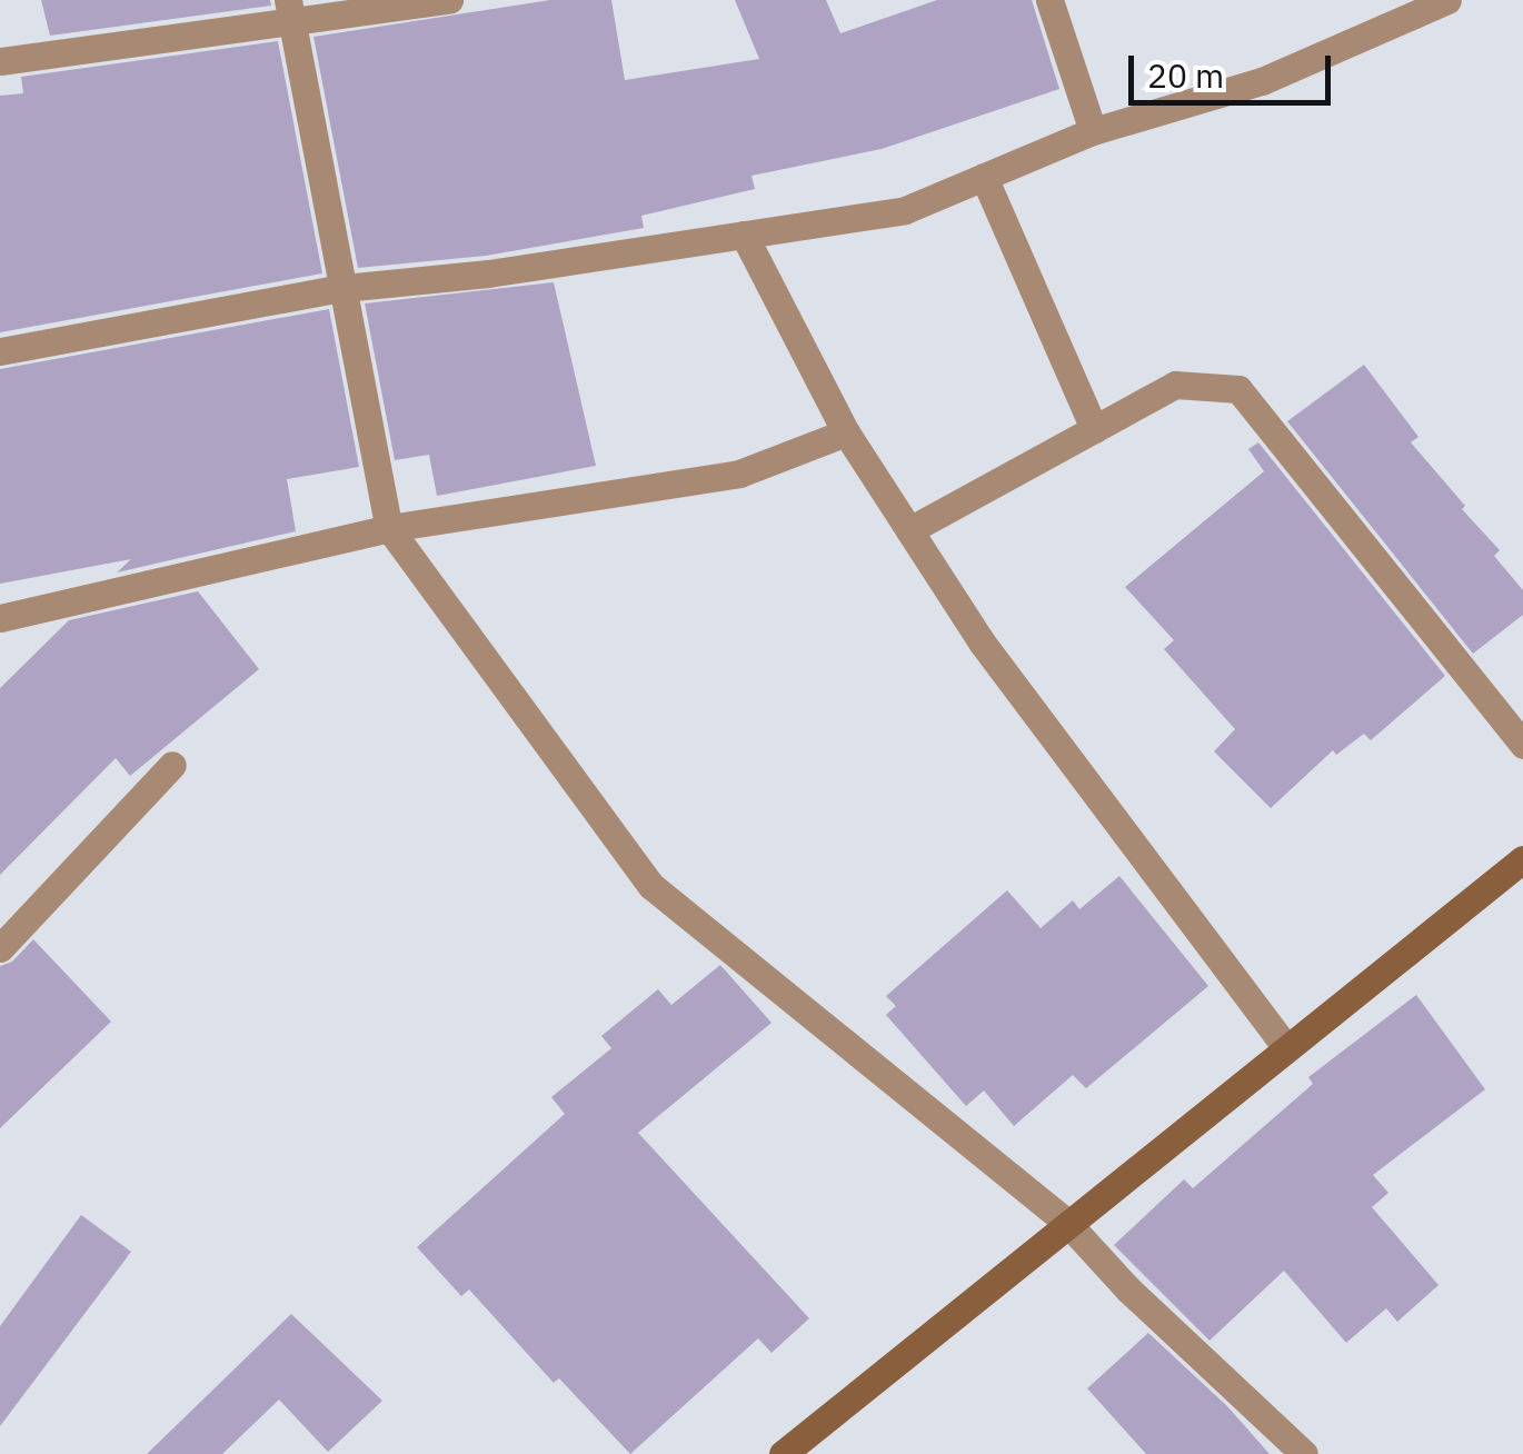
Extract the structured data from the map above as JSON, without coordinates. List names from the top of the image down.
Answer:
{
  "scale_bar": "20 m"
}
